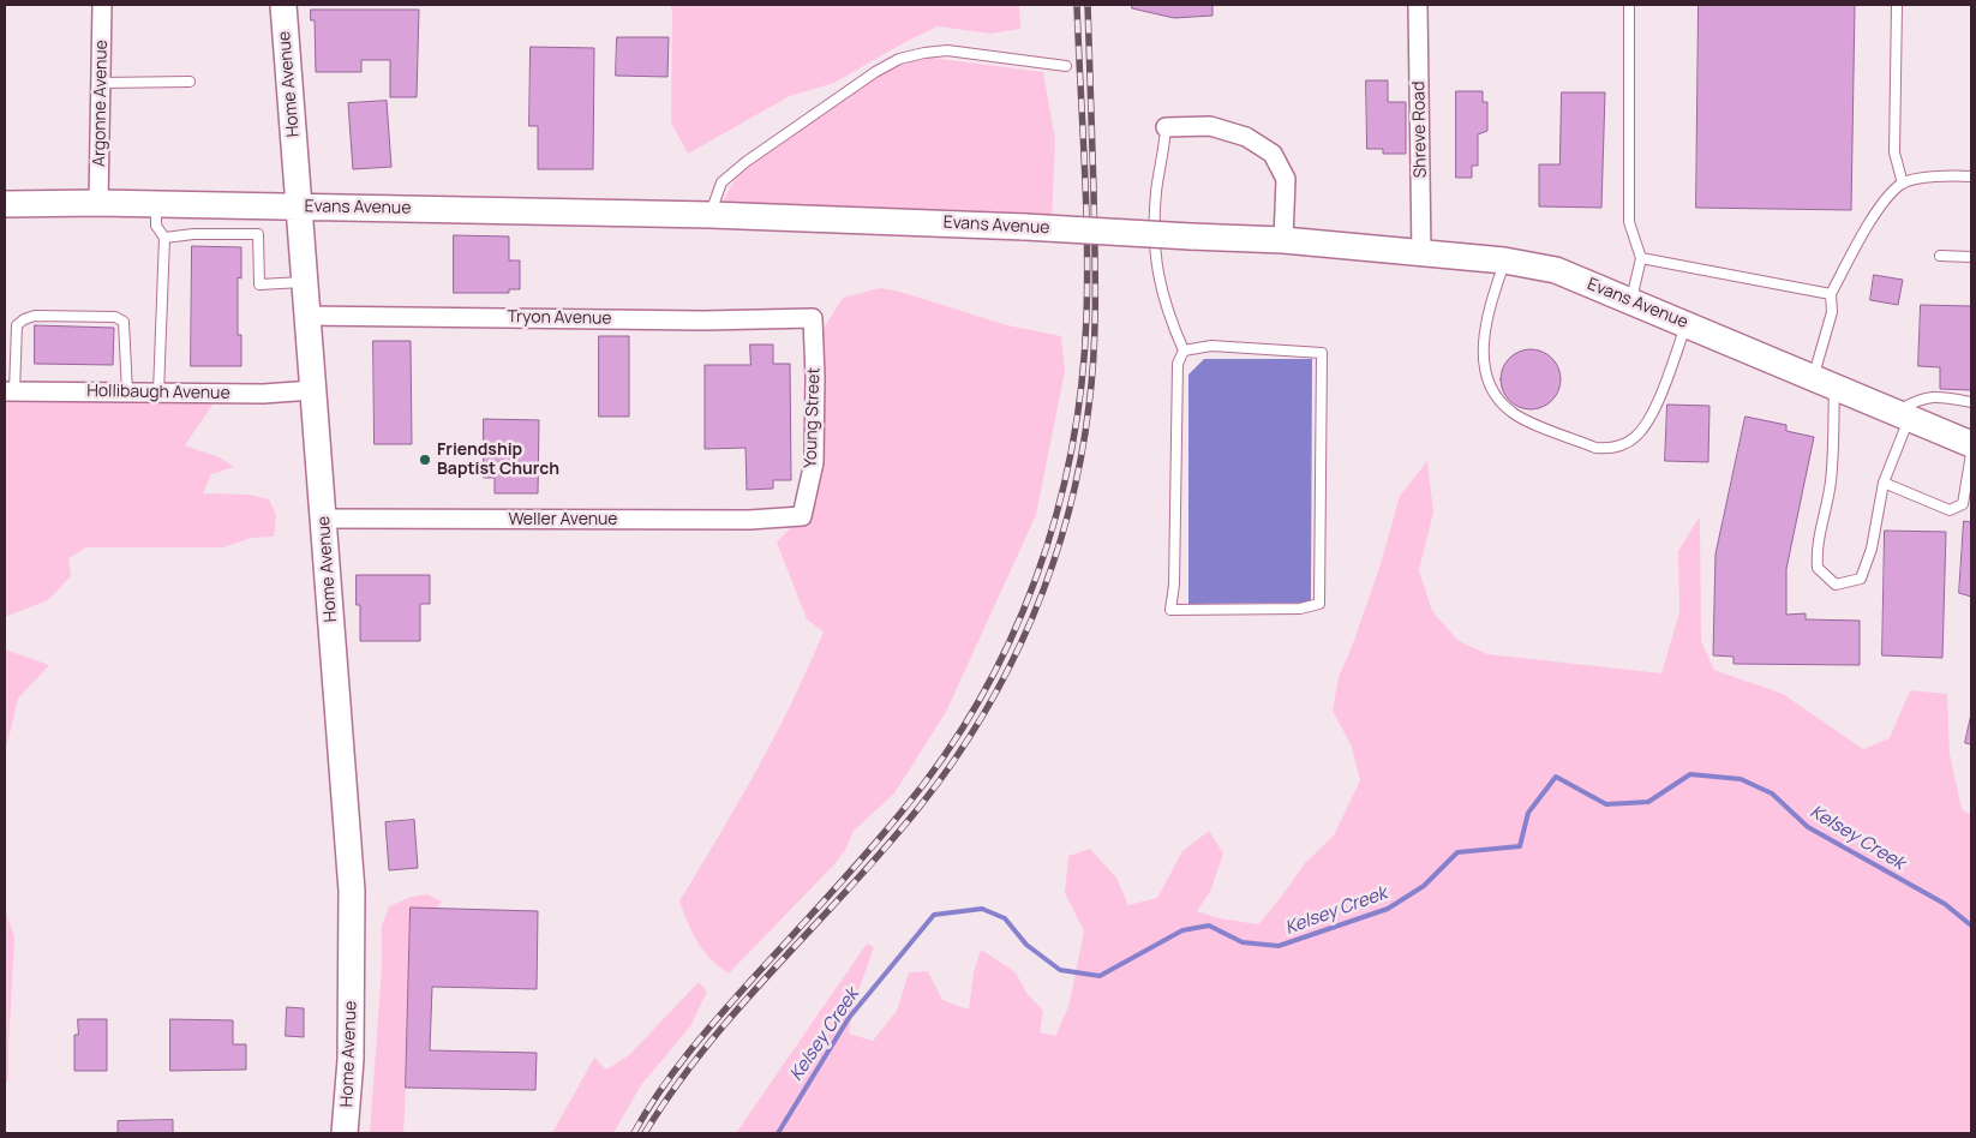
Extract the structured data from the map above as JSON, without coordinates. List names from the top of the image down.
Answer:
{
  "streets": {
    "street": [
      "Home Avenue",
      "Argonne Avenue",
      "Shreve Road",
      "Evans Avenue",
      "Tryon Avenue",
      "Hollibaugh Avenue",
      "Young Street",
      "Weller Avenue"
    ]
  },
  "crossings": [
    ["Home Avenue", "Evans Avenue"],
    ["Home Avenue", "Tryon Avenue"],
    ["Home Avenue", "Hollibaugh Avenue"],
    ["Home Avenue", "Weller Avenue"],
    ["Argonne Avenue", "Evans Avenue"],
    ["Shreve Road", "Evans Avenue"],
    ["Tryon Avenue", "Young Street"],
    ["Young Street", "Weller Avenue"]
  ],
  "water": ["Kelsey Creek"],
  "places": ["Friendship Baptist Church"]
}
